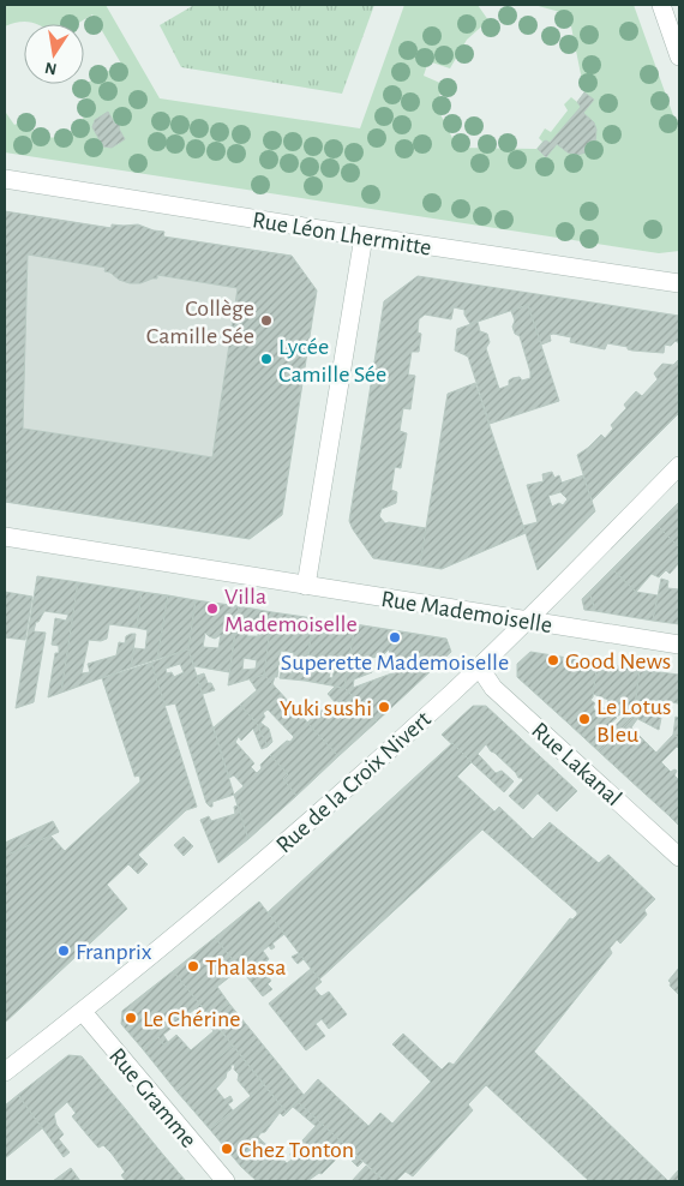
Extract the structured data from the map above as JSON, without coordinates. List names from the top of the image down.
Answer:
{
  "streets": {
    "street": [
      "Rue Léon Lhermitte",
      "Rue Mademoiselle",
      "Rue Lakanal",
      "Rue de la Croix Nivert",
      "Rue Gramme"
    ]
  },
  "crossings": [
    ["Rue Mademoiselle", "Rue de la Croix Nivert"],
    ["Rue Lakanal", "Rue de la Croix Nivert"],
    ["Rue de la Croix Nivert", "Rue Gramme"]
  ],
  "places": [
    "Collège Camille Sée",
    "Lycée Camille Sée",
    "Villa Mademoiselle",
    "Superette Mademoiselle",
    "Good News",
    "Yuki sushi",
    "Le Lotus Bleu",
    "Franprix",
    "Thalassa",
    "Le Chérine",
    "Chez Tonton"
  ],
  "north": "bottom"
}
